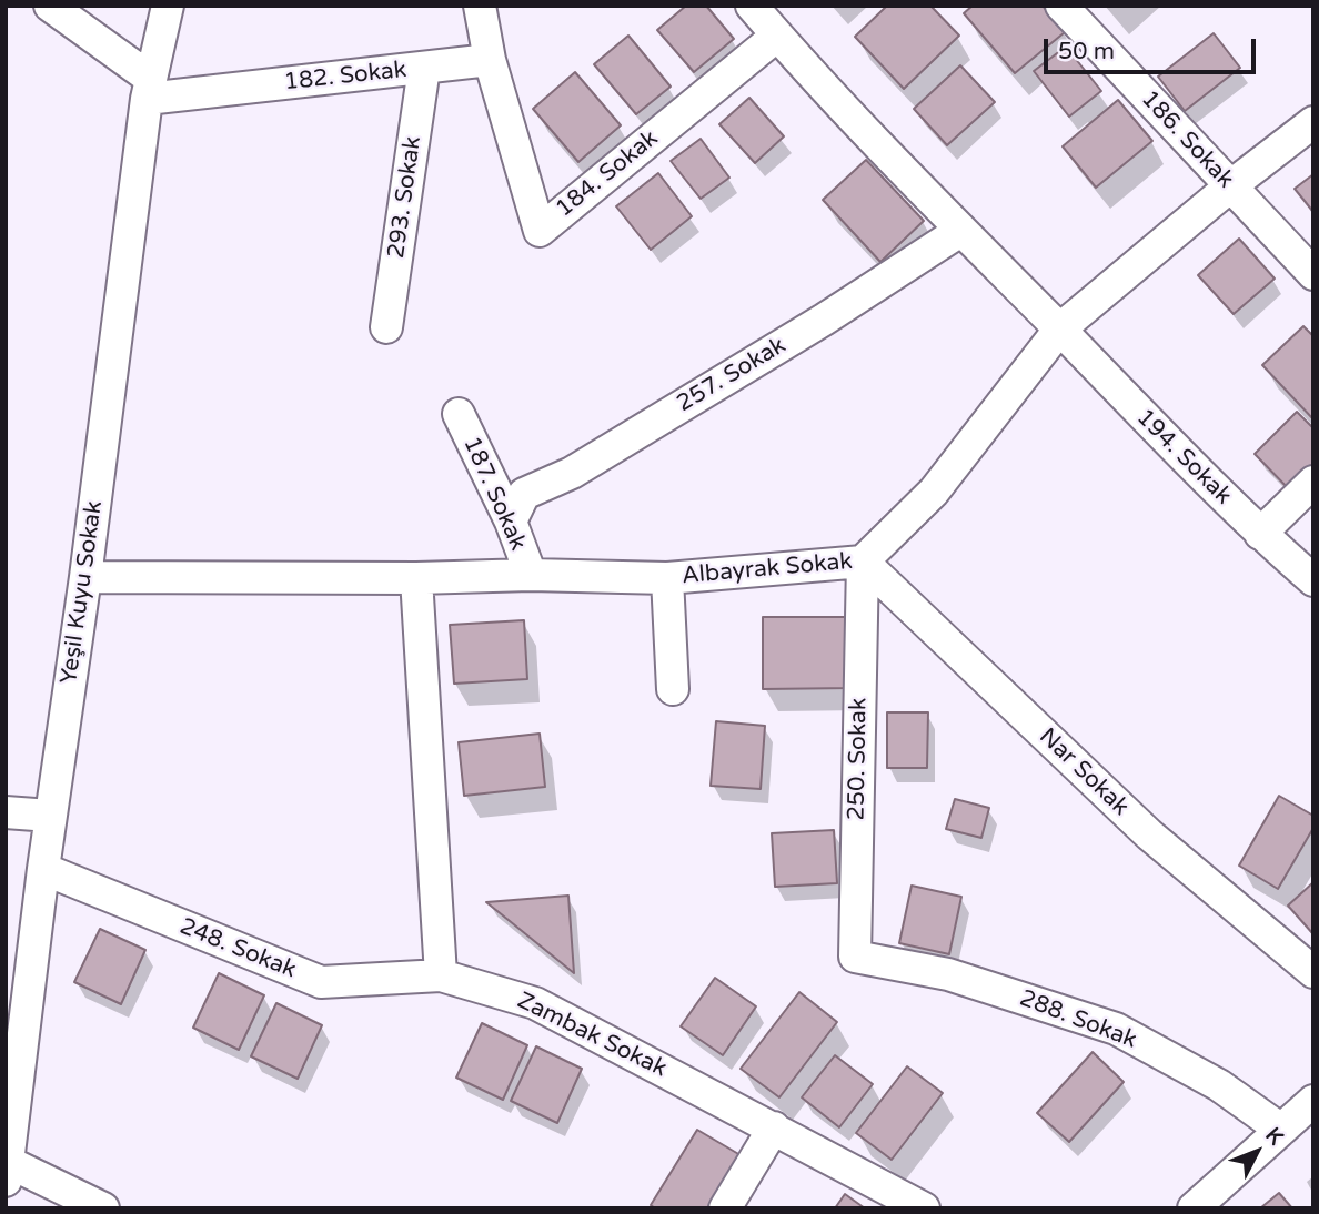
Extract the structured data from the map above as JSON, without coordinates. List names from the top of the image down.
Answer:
{
  "streets": {
    "street": [
      "182. Sokak",
      "186. Sokak",
      "184. Sokak",
      "293. Sokak",
      "257. Sokak",
      "194. Sokak",
      "187. Sokak",
      "Albayrak Sokak",
      "Yeşil Kuyu Sokak",
      "250. Sokak",
      "Nar Sokak",
      "248. Sokak",
      "288. Sokak",
      "Zambak Sokak"
    ]
  },
  "crossings": [
    ["182. Sokak", "184. Sokak"],
    ["182. Sokak", "293. Sokak"],
    ["182. Sokak", "Yeşil Kuyu Sokak"],
    ["186. Sokak", "Albayrak Sokak"],
    ["184. Sokak", "194. Sokak"],
    ["257. Sokak", "194. Sokak"],
    ["257. Sokak", "187. Sokak"],
    ["194. Sokak", "Albayrak Sokak"],
    ["187. Sokak", "Albayrak Sokak"],
    ["Albayrak Sokak", "Yeşil Kuyu Sokak"],
    ["Albayrak Sokak", "250. Sokak"],
    ["Albayrak Sokak", "Nar Sokak"],
    ["Yeşil Kuyu Sokak", "248. Sokak"],
    ["250. Sokak", "Nar Sokak"],
    ["250. Sokak", "288. Sokak"],
    ["248. Sokak", "Zambak Sokak"]
  ],
  "scale_bar": "50 m",
  "north": "top right"
}
